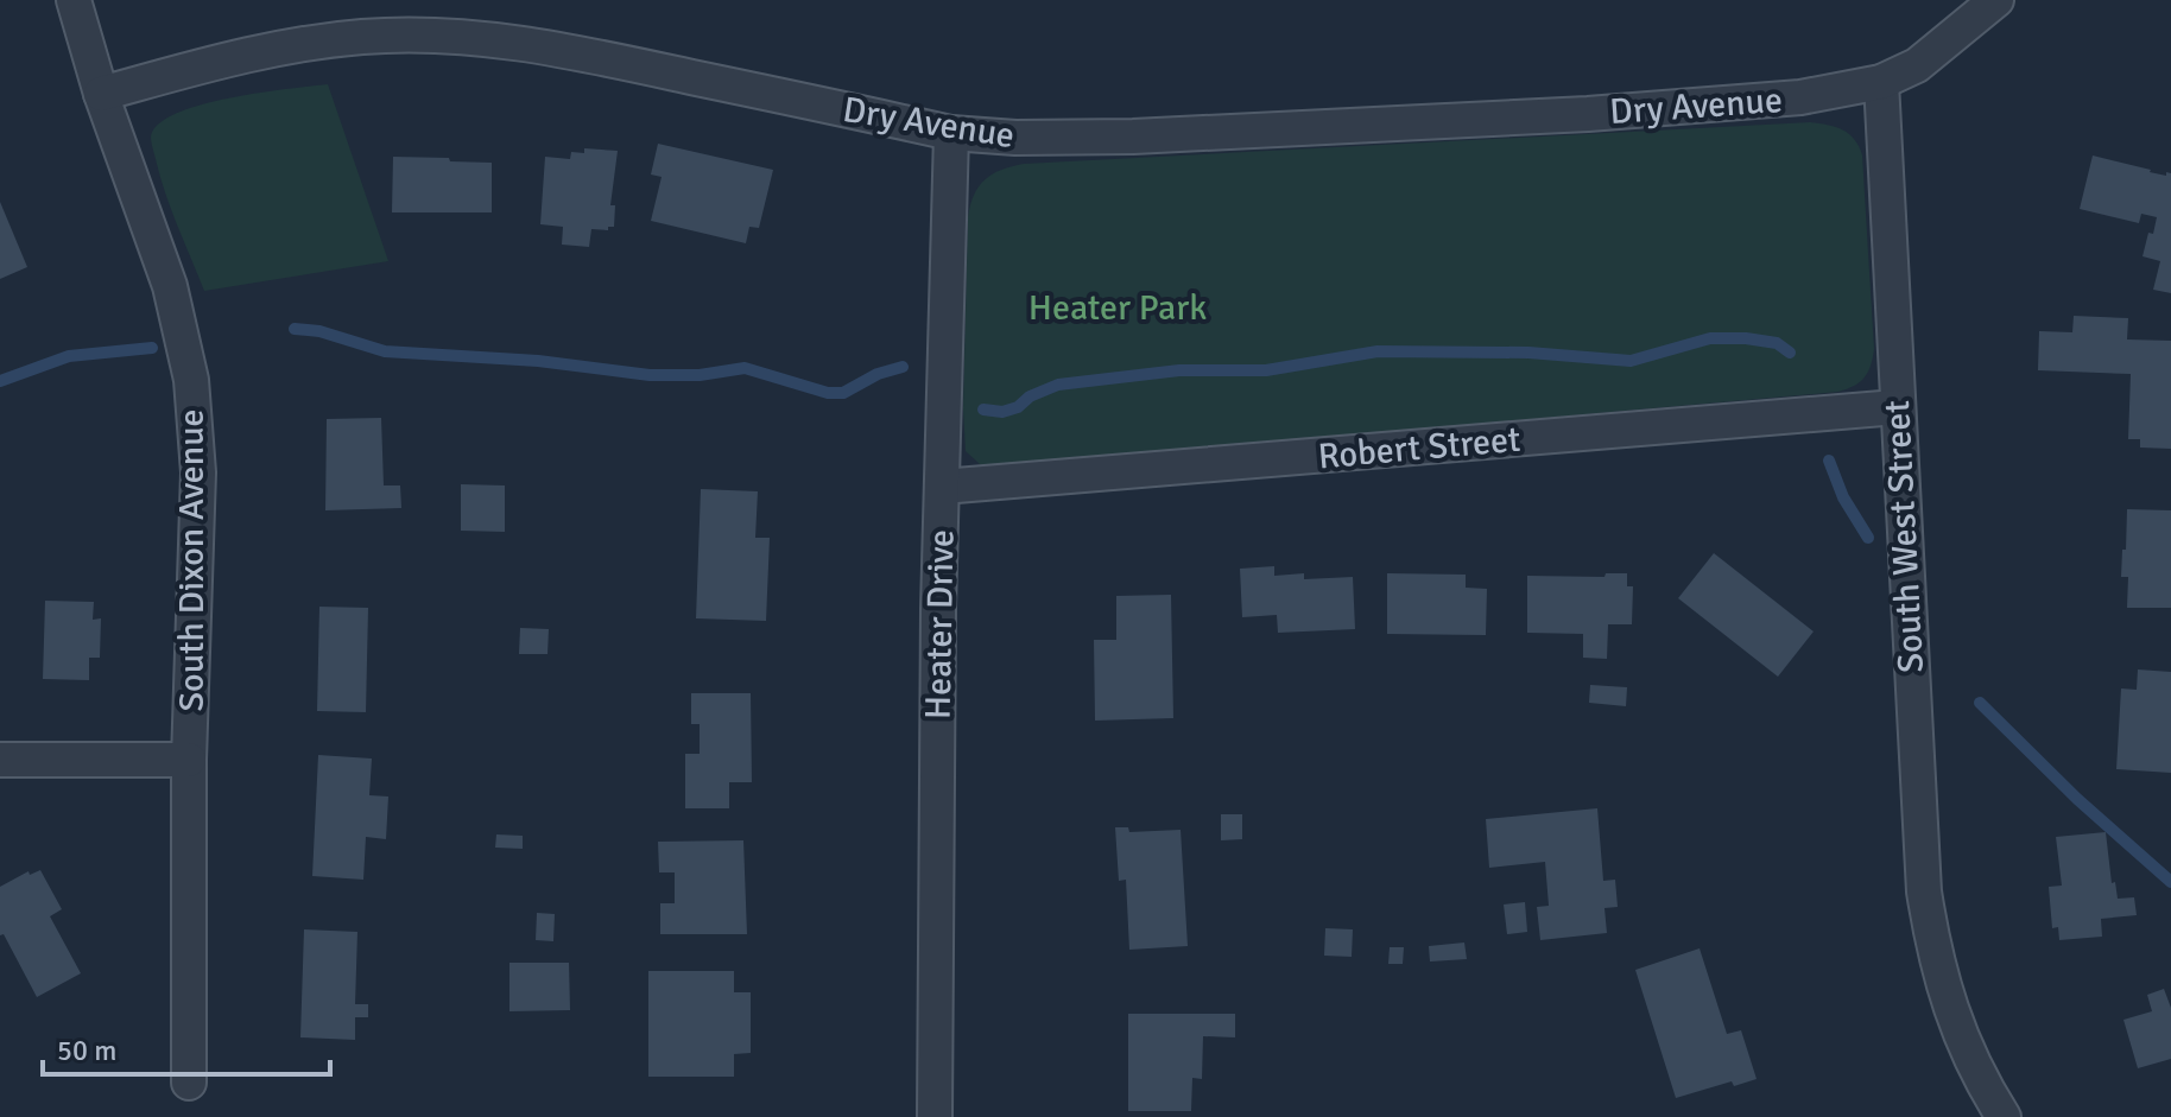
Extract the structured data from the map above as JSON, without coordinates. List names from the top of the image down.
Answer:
{
  "streets": {
    "street": [
      "Dry Avenue",
      "Robert Street",
      "South West Street",
      "South Dixon Avenue",
      "Heater Drive"
    ]
  },
  "crossings": [
    ["Dry Avenue", "South West Street"],
    ["Dry Avenue", "South Dixon Avenue"],
    ["Dry Avenue", "Heater Drive"],
    ["Robert Street", "South West Street"],
    ["Robert Street", "Heater Drive"]
  ],
  "parks": ["Heater Park"],
  "scale_bar": "50 m"
}
